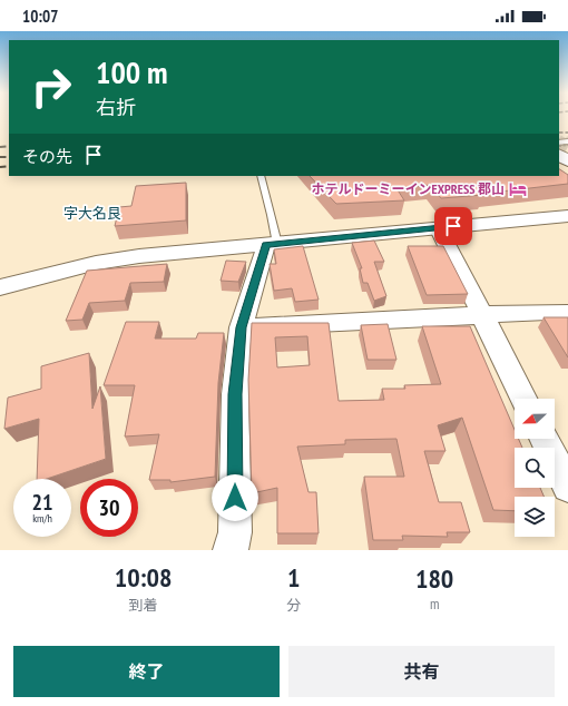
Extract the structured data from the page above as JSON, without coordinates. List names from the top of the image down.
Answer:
{
  "districts": ["字大名艮"],
  "places": {
    "hotel": ["ホテルドーミーインEXPRESS 郡山"]
  },
  "north": "left",
  "page": {
    "status": "10:07",
    "turn": ["100 m", "右折"],
    "then": "その先",
    "speed": "21 km/h",
    "limit": "30",
    "eta": [
      "10:08",
      "到着",
      "1",
      "分",
      "180",
      "m"
    ],
    "buttons": ["終了", "共有"]
  }
}
